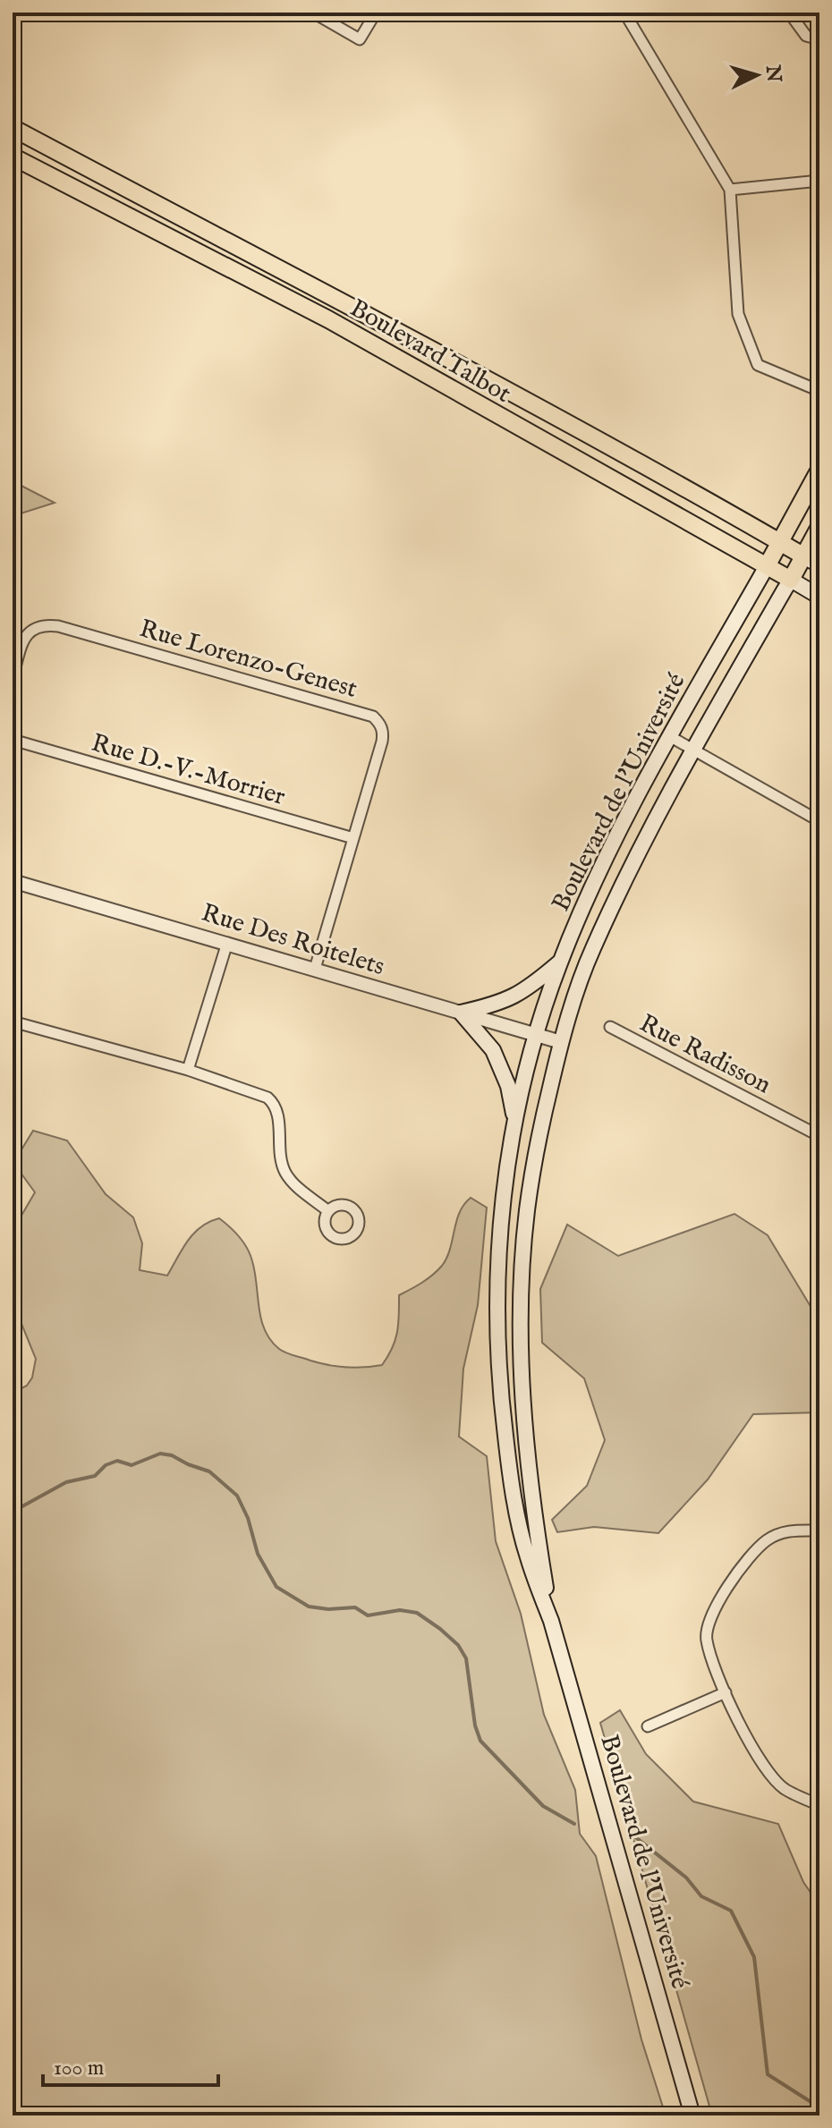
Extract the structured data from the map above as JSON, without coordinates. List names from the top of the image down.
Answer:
{
  "streets": {
    "main road": ["Boulevard Talbot", "Boulevard de l'Université"],
    "street": [
      "Rue Lorenzo-Genest",
      "Rue D.-V.-Morrier",
      "Rue Des Roitelets",
      "Rue Radisson"
    ]
  },
  "crossings": [
    ["Boulevard Talbot", "Boulevard de l'Université"],
    ["Rue Lorenzo-Genest", "Rue D.-V.-Morrier"],
    ["Rue Lorenzo-Genest", "Rue Des Roitelets"],
    ["Boulevard de l'Université", "Rue Des Roitelets"]
  ],
  "scale_bar": "100 m",
  "north": "right"
}
